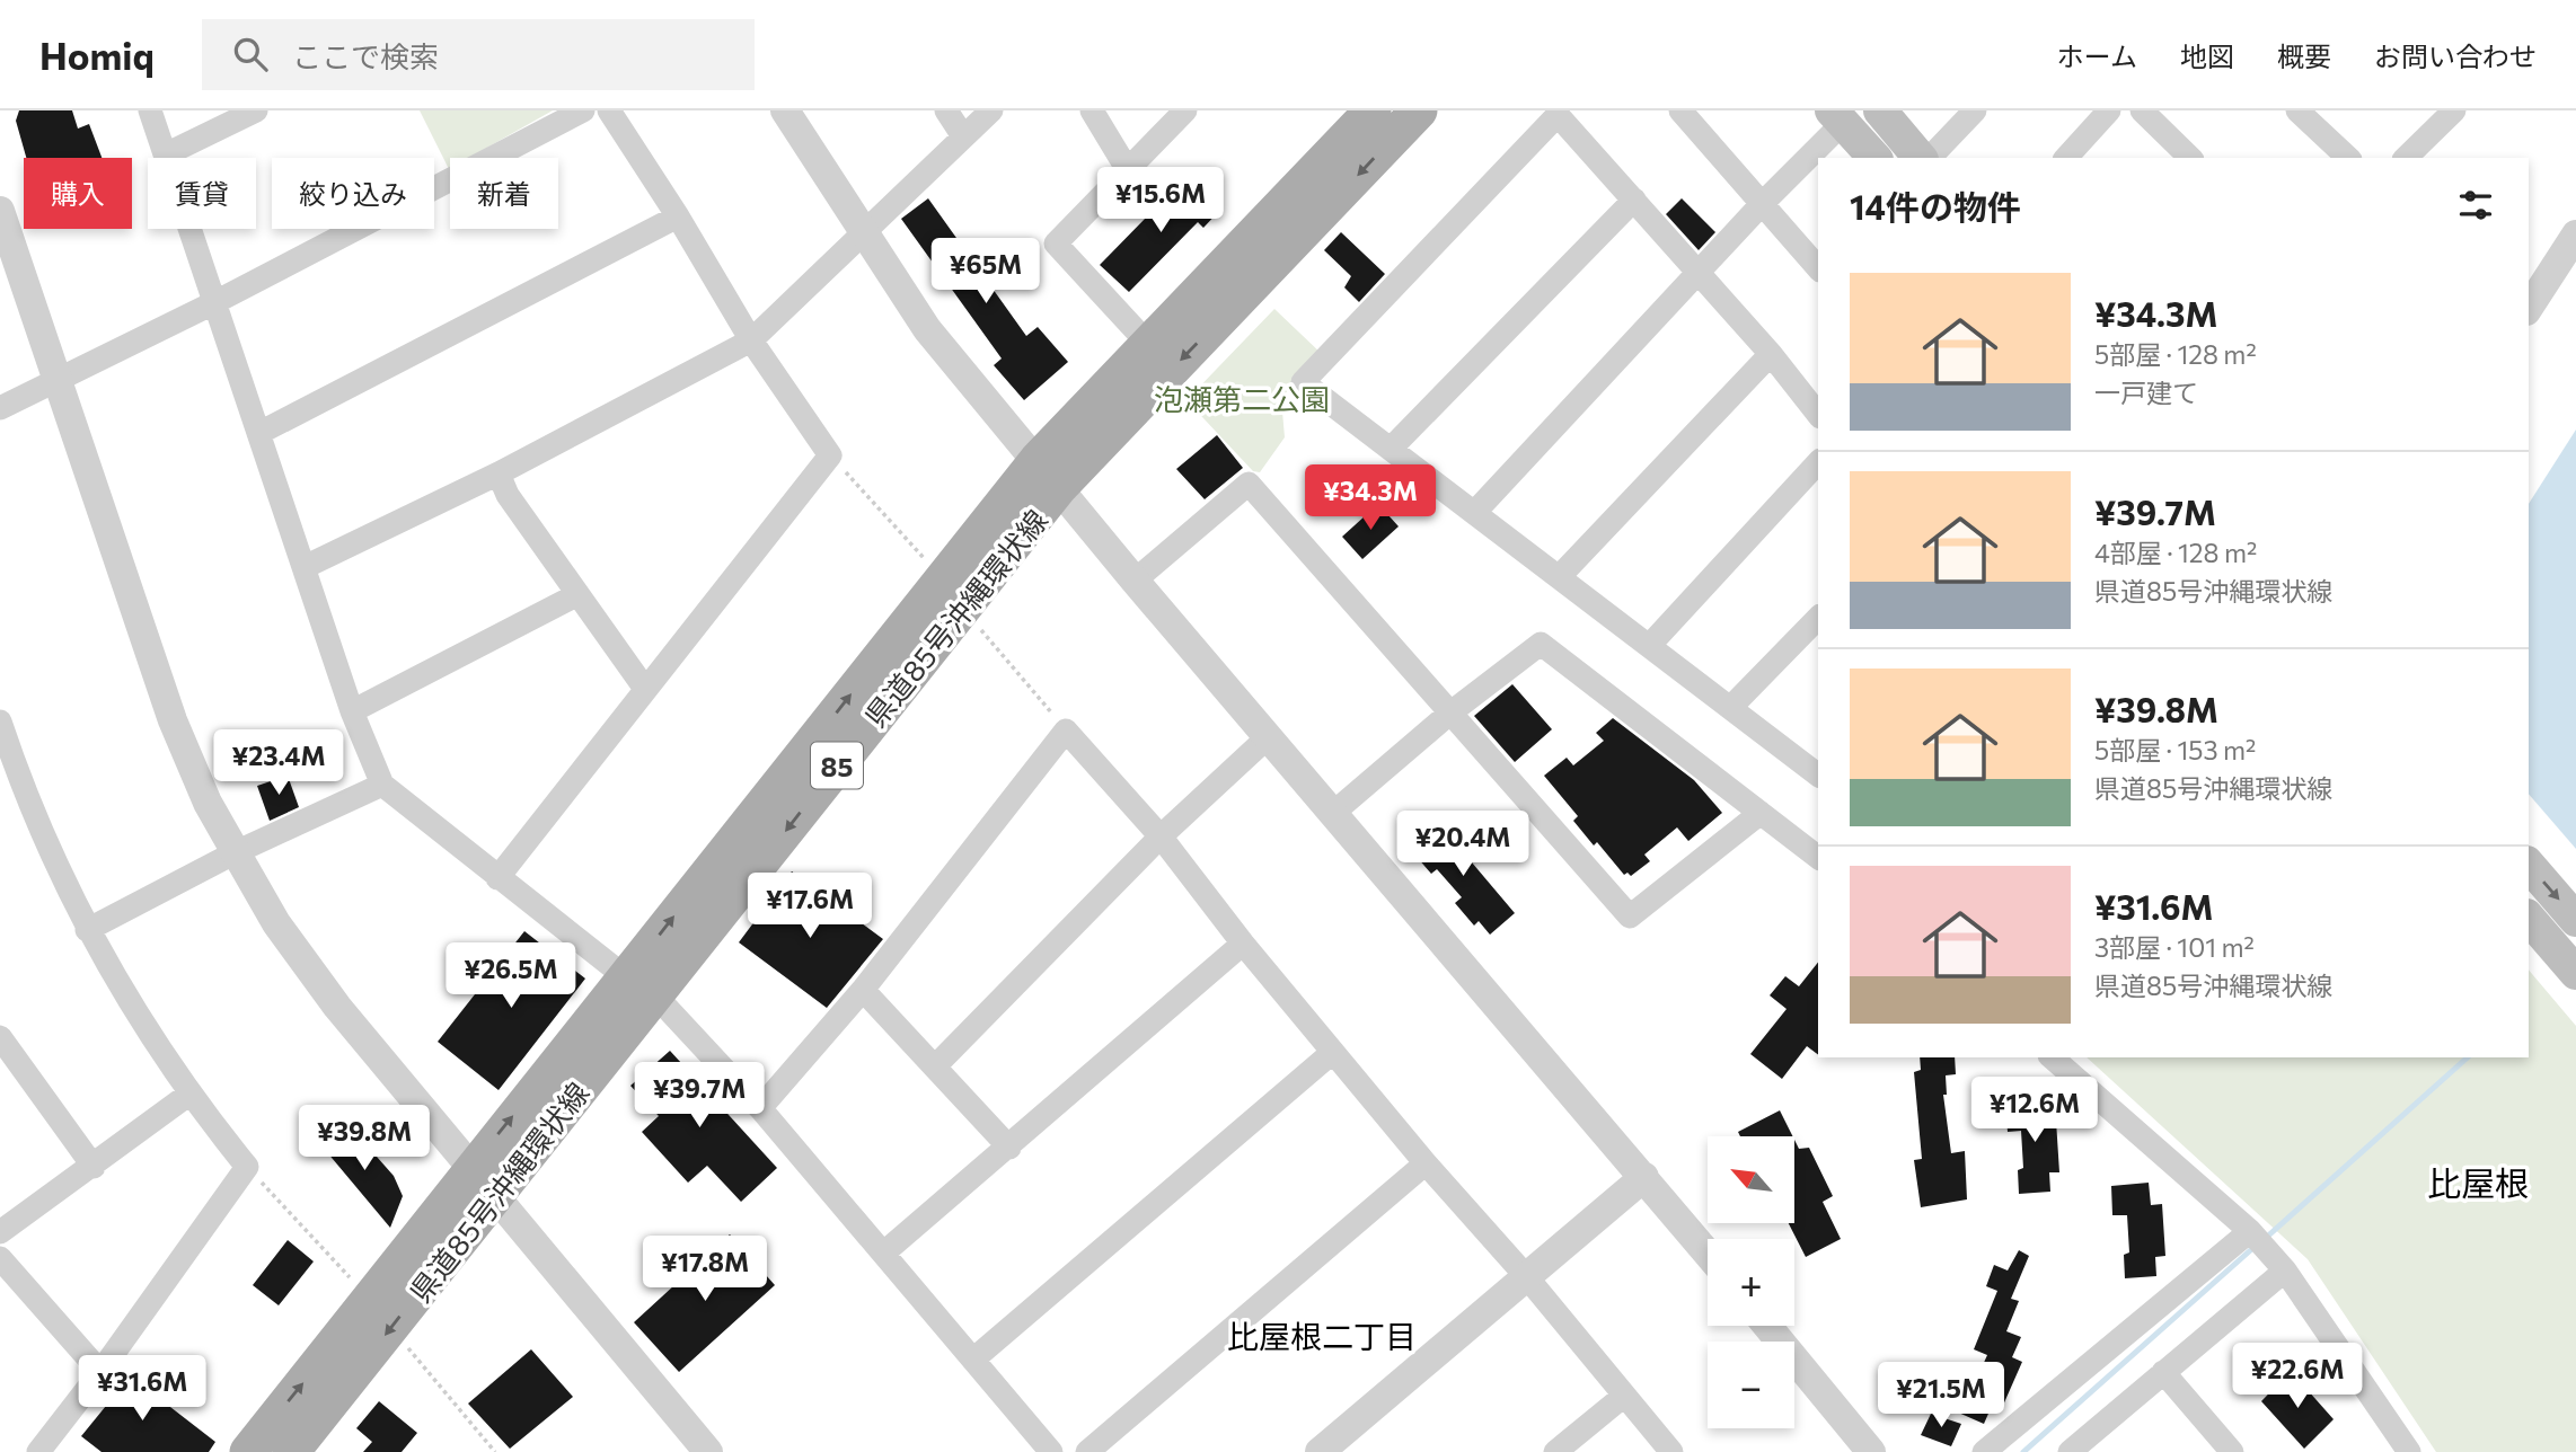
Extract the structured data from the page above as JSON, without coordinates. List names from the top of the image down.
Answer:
{
  "streets": {
    "main road": ["県道85号沖縄環状線", "85"]
  },
  "districts": ["比屋根", "比屋根二丁目"],
  "parks": ["泡瀬第二公園"],
  "north": "top left",
  "page": {
    "header": "Homiq",
    "search": "ここで検索",
    "nav": [
      "ホーム",
      "地図",
      "概要",
      "お問い合わせ"
    ],
    "chip": [
      "購入",
      "賃貸",
      "絞り込み",
      "新着"
    ],
    "heading": "14件の物件",
    "price": [
      "¥15.6M",
      "¥65M",
      "¥34.3M",
      "¥23.4M",
      "¥20.4M",
      "¥17.6M",
      "¥26.5M",
      "¥39.7M",
      "¥12.6M",
      "¥39.8M",
      "¥17.8M",
      "¥22.6M",
      "¥31.6M",
      "¥21.5M"
    ],
    "list": [
      {
        "name": "¥34.3M",
        "note": "5部屋 · 128 m² · 一戸建て"
      },
      {
        "name": "¥39.7M",
        "note": "4部屋 · 128 m² · 県道85号沖縄環状線"
      },
      {
        "name": "¥39.8M",
        "note": "5部屋 · 153 m² · 県道85号沖縄環状線"
      },
      {
        "name": "¥31.6M",
        "note": "3部屋 · 101 m² · 県道85号沖縄環状線"
      }
    ],
    "map_buttons": ["+", "−"]
  }
}
